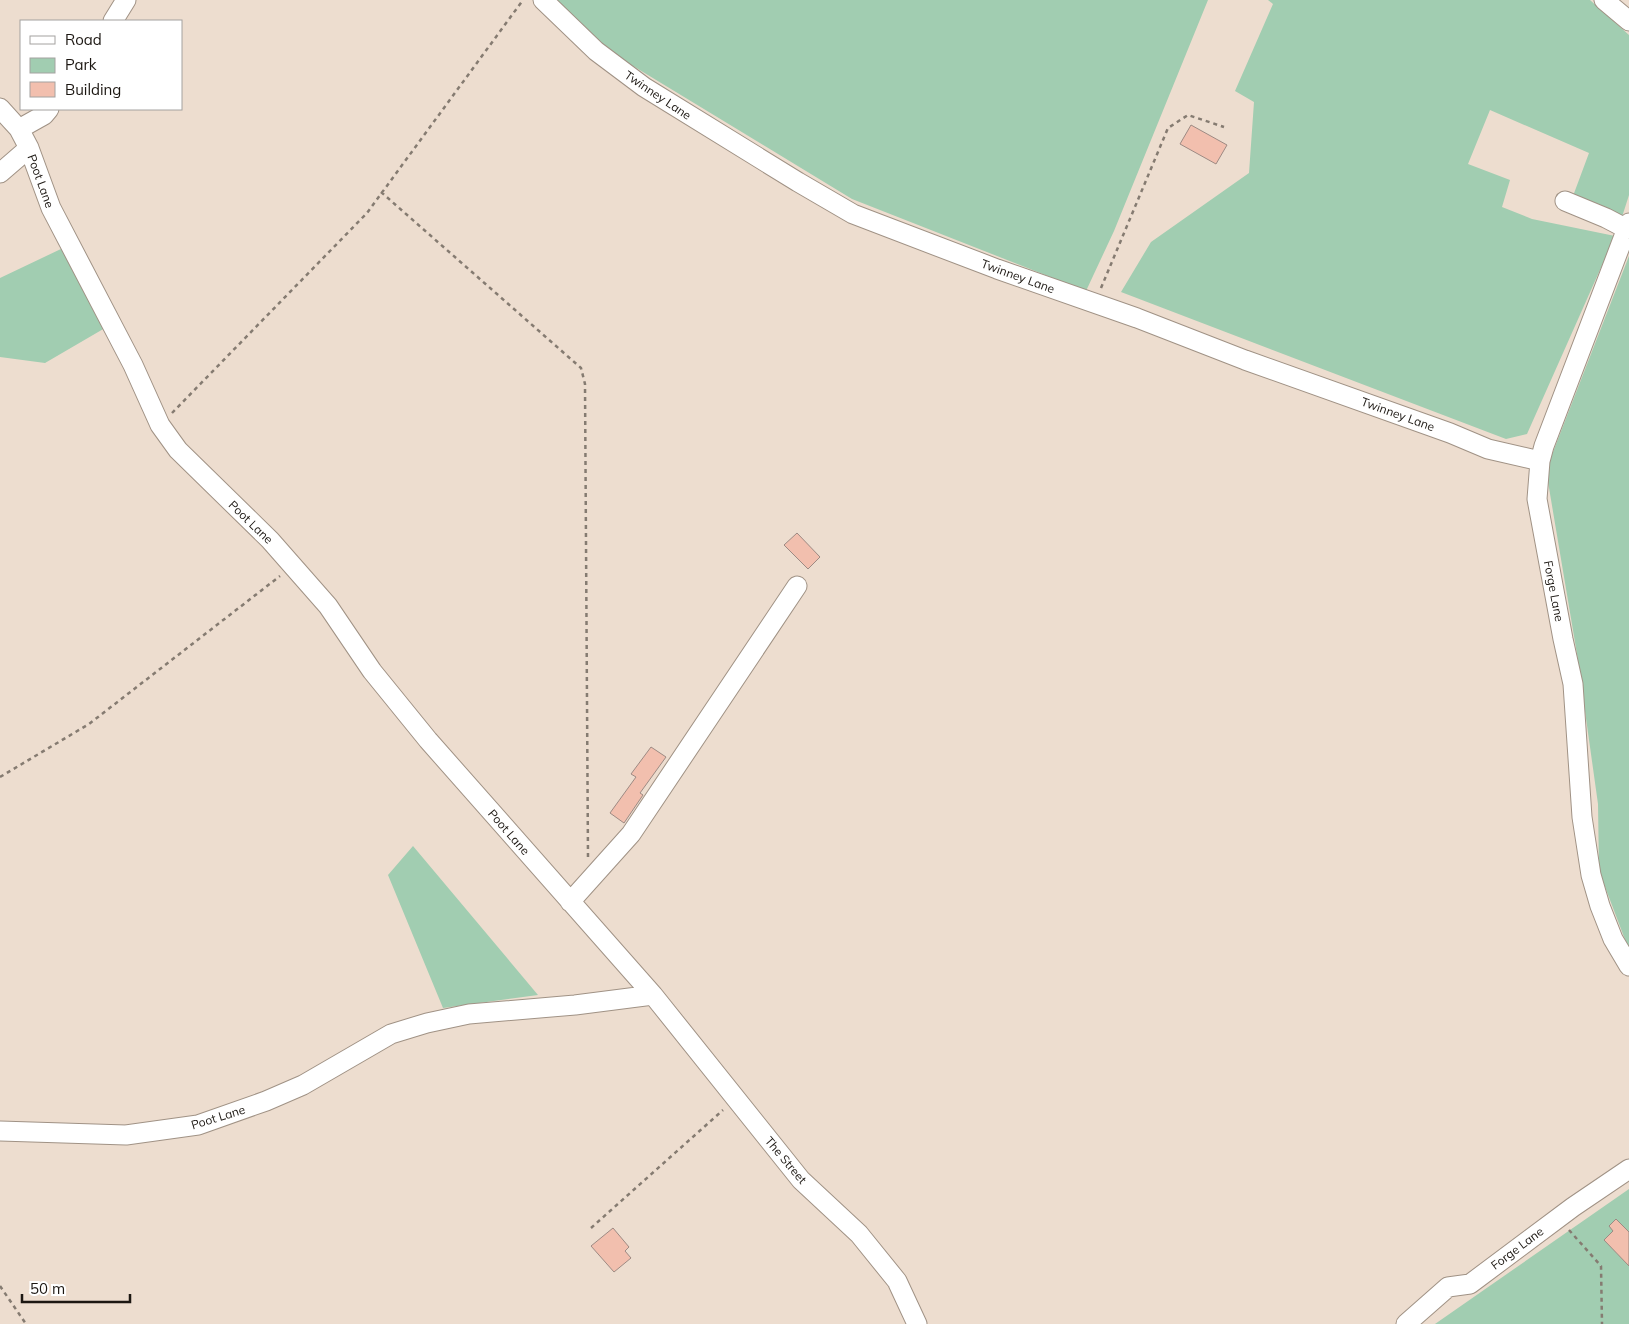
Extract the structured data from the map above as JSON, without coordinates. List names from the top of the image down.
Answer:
{
  "streets": {
    "street": [
      "Twinney Lane",
      "Poot Lane",
      "Forge Lane",
      "The Street"
    ]
  },
  "crossings": [
    ["Twinney Lane", "Forge Lane"],
    ["Poot Lane", "The Street"]
  ],
  "legend": ["Road", "Park", "Building"],
  "scale_bar": "50 m"
}
